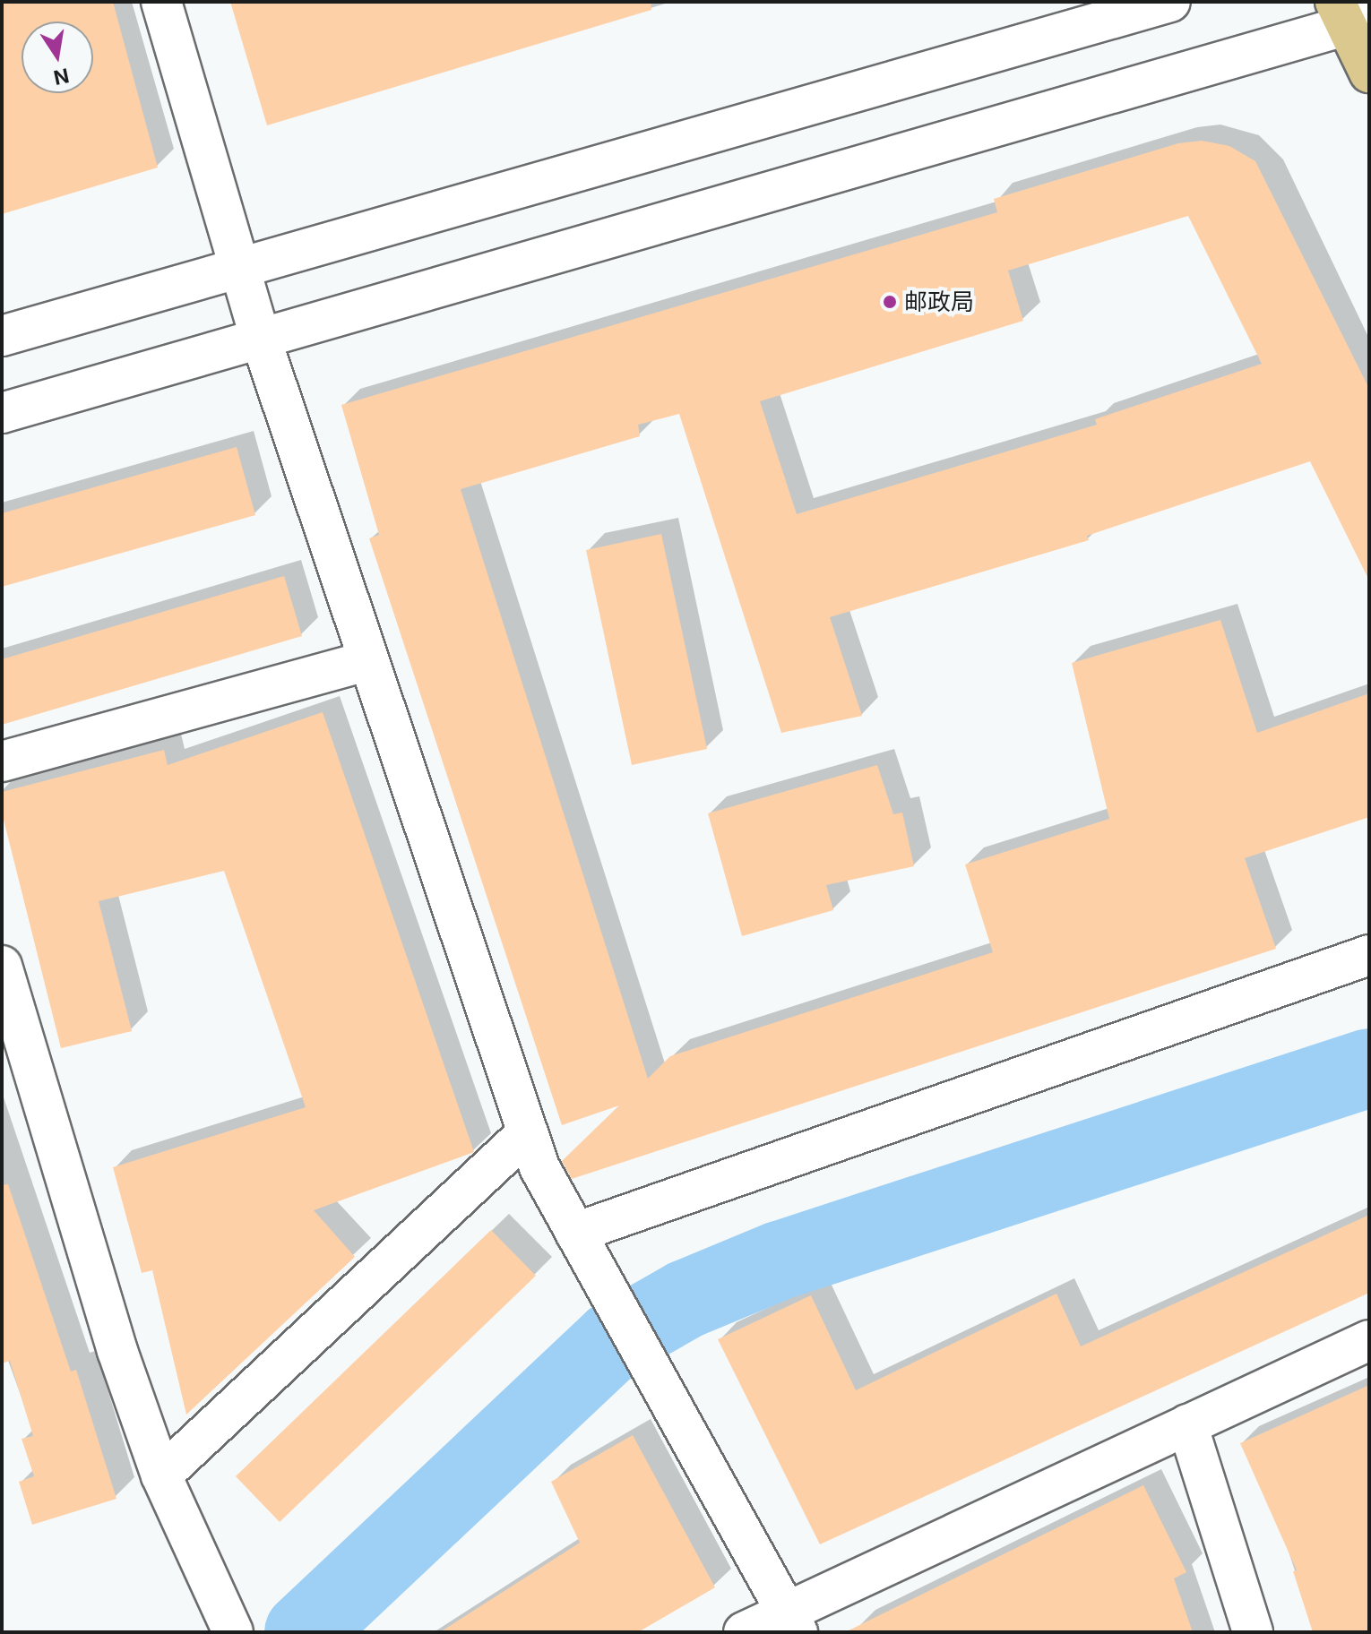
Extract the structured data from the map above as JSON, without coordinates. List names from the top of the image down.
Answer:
{
  "places": ["邮政局"],
  "north": "bottom"
}
